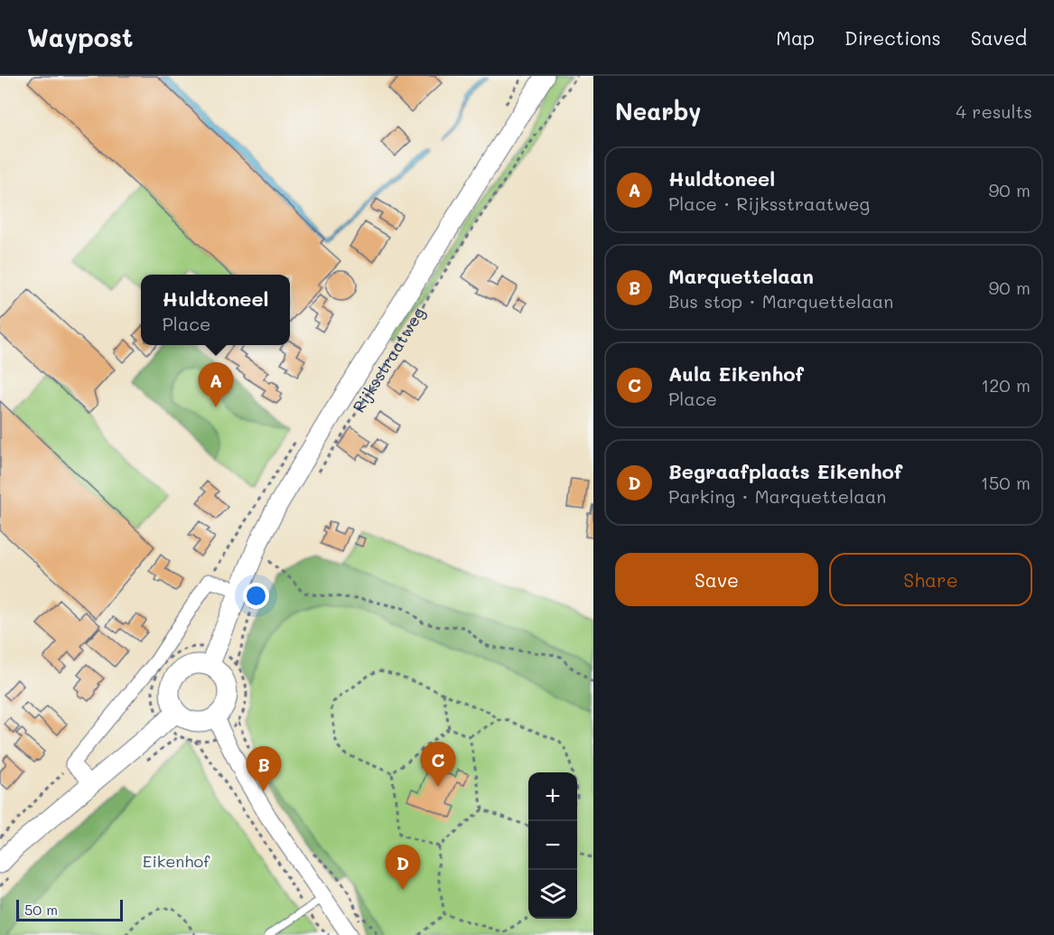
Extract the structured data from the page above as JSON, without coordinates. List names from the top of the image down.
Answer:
{
  "streets": {
    "main road": ["Rijksstraatweg"]
  },
  "parks": ["Eikenhof"],
  "scale_bar": "50 m",
  "page": {
    "header": "Waypost",
    "nav": ["Map", "Directions", "Saved"],
    "heading": ["Nearby", "4 results"],
    "list": [
      {
        "mark": "A",
        "name": "Huldtoneel",
        "note": "Place · Rijksstraatweg",
        "value": "90 m"
      },
      {
        "mark": "B",
        "name": "Marquettelaan",
        "note": "Bus stop · Marquettelaan",
        "value": "90 m"
      },
      {
        "mark": "C",
        "name": "Aula Eikenhof",
        "note": "Place",
        "value": "120 m"
      },
      {
        "mark": "D",
        "name": "Begraafplaats Eikenhof",
        "note": "Parking · Marquettelaan",
        "value": "150 m"
      }
    ],
    "popup": ["Huldtoneel", "Place"],
    "pins": [
      "A",
      "C",
      "B",
      "D"
    ],
    "buttons": ["Save", "Share"],
    "map_buttons": ["+", "−"],
    "scale": "50 m"
  }
}
